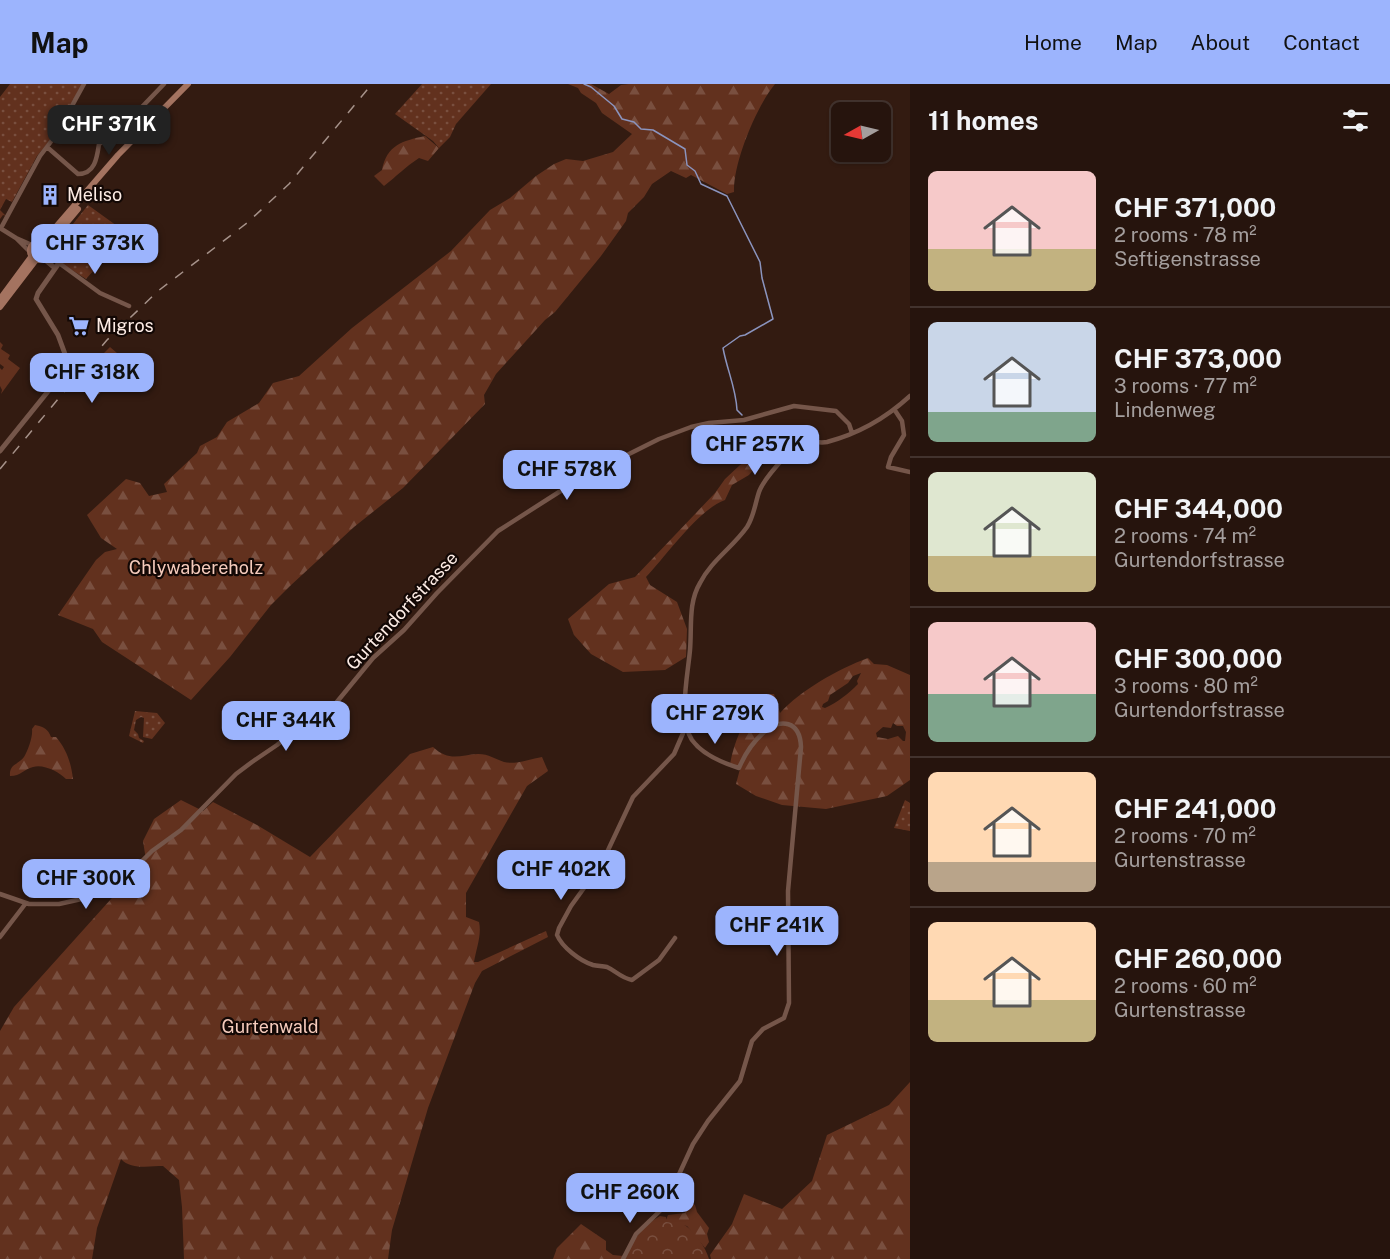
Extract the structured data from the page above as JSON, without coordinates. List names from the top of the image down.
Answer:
{
  "streets": {
    "street": ["Gurtendorfstrasse"]
  },
  "parks": ["Chlywabereholz", "Gurtenwald"],
  "places": {
    "building": ["Meliso"],
    "supermarket": ["Migros"]
  },
  "north": "left",
  "page": {
    "header": "Map",
    "nav": [
      "Home",
      "Map",
      "About",
      "Contact"
    ],
    "heading": "11 homes",
    "price": [
      "CHF 371K",
      "CHF 373K",
      "CHF 318K",
      "CHF 257K",
      "CHF 578K",
      "CHF 279K",
      "CHF 344K",
      "CHF 402K",
      "CHF 300K",
      "CHF 241K",
      "CHF 260K"
    ],
    "list": [
      {
        "name": "CHF 371,000",
        "note": "2 rooms · 78 m² · Seftigenstrasse"
      },
      {
        "name": "CHF 373,000",
        "note": "3 rooms · 77 m² · Lindenweg"
      },
      {
        "name": "CHF 344,000",
        "note": "2 rooms · 74 m² · Gurtendorfstrasse"
      },
      {
        "name": "CHF 300,000",
        "note": "3 rooms · 80 m² · Gurtendorfstrasse"
      },
      {
        "name": "CHF 241,000",
        "note": "2 rooms · 70 m² · Gurtenstrasse"
      },
      {
        "name": "CHF 260,000",
        "note": "2 rooms · 60 m² · Gurtenstrasse"
      }
    ]
  }
}
